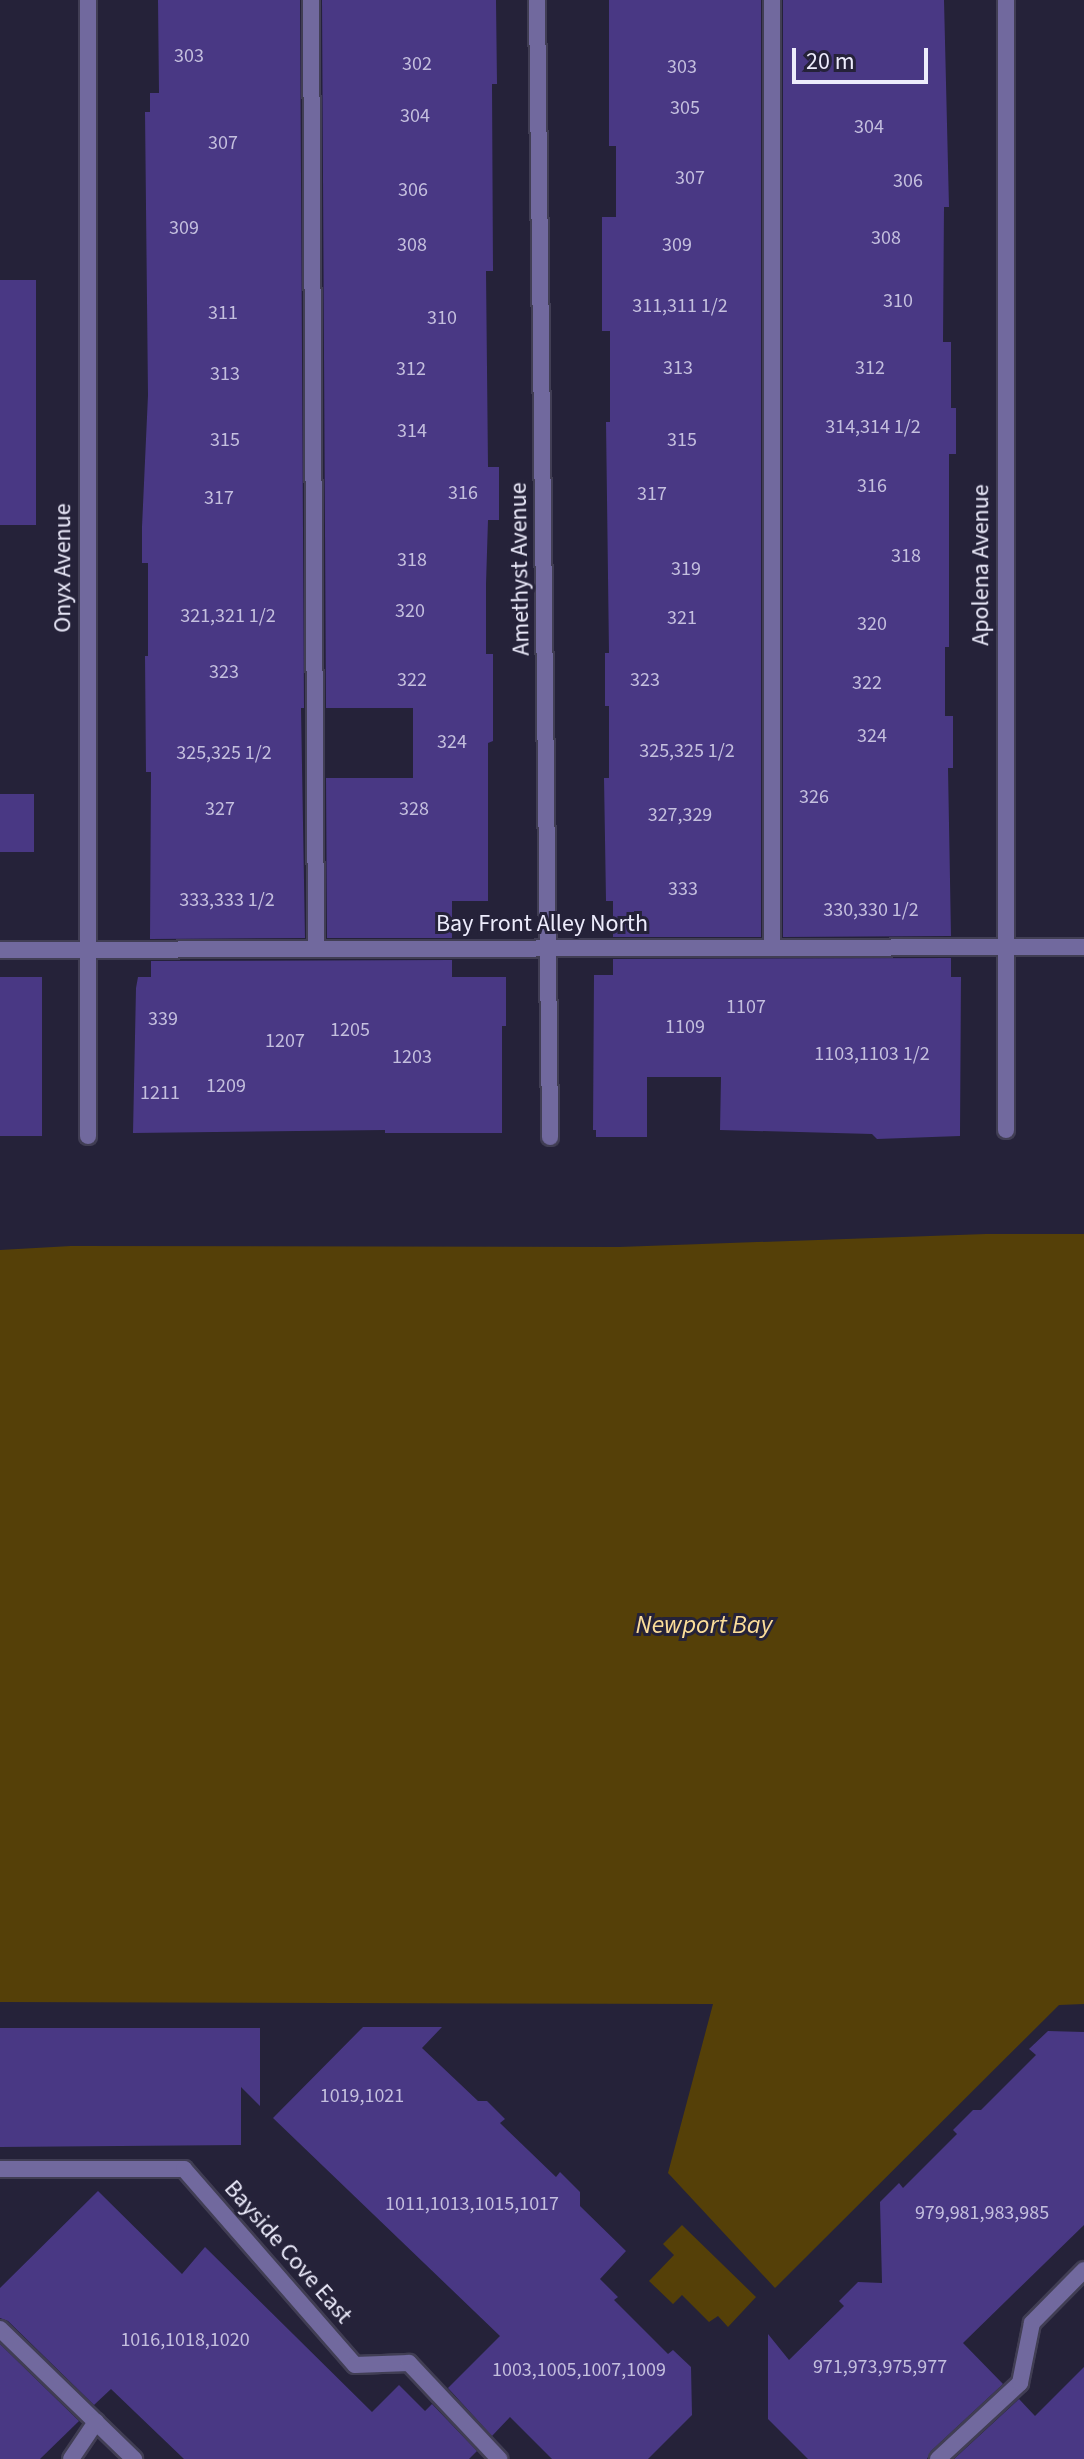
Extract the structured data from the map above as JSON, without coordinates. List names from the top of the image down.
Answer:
{
  "streets": {
    "street": [
      "Apolena Avenue",
      "Onyx Avenue",
      "Amethyst Avenue",
      "Bay Front Alley North",
      "Bayside Cove East"
    ]
  },
  "crossings": [
    ["Apolena Avenue", "Bay Front Alley North"],
    ["Onyx Avenue", "Bay Front Alley North"],
    ["Amethyst Avenue", "Bay Front Alley North"]
  ],
  "water": ["Newport Bay"],
  "house_numbers": [
    "303",
    "302",
    "303",
    "305",
    "304",
    "304",
    "307",
    "307",
    "306",
    "306",
    "309",
    "308",
    "308",
    "309",
    "310",
    "311,311 1/2",
    "311",
    "310",
    "313",
    "312",
    "312",
    "313",
    "314,314 1/2",
    "314",
    "315",
    "315",
    "316",
    "316",
    "317",
    "317",
    "318",
    "318",
    "319",
    "320",
    "321,321 1/2",
    "321",
    "320",
    "323",
    "322",
    "323",
    "322",
    "324",
    "324",
    "325,325 1/2",
    "325,325 1/2",
    "326",
    "327",
    "328",
    "327,329",
    "333",
    "333,333 1/2",
    "330,330 1/2",
    "1107",
    "339",
    "1109",
    "1205",
    "1207",
    "1103,1103 1/2",
    "1203",
    "1209",
    "1211",
    "1019,1021",
    "1011,1013,1015,1017",
    "979,981,983,985",
    "1016,1018,1020",
    "971,973,975,977",
    "1003,1005,1007,1009"
  ],
  "scale_bar": "20 m"
}
